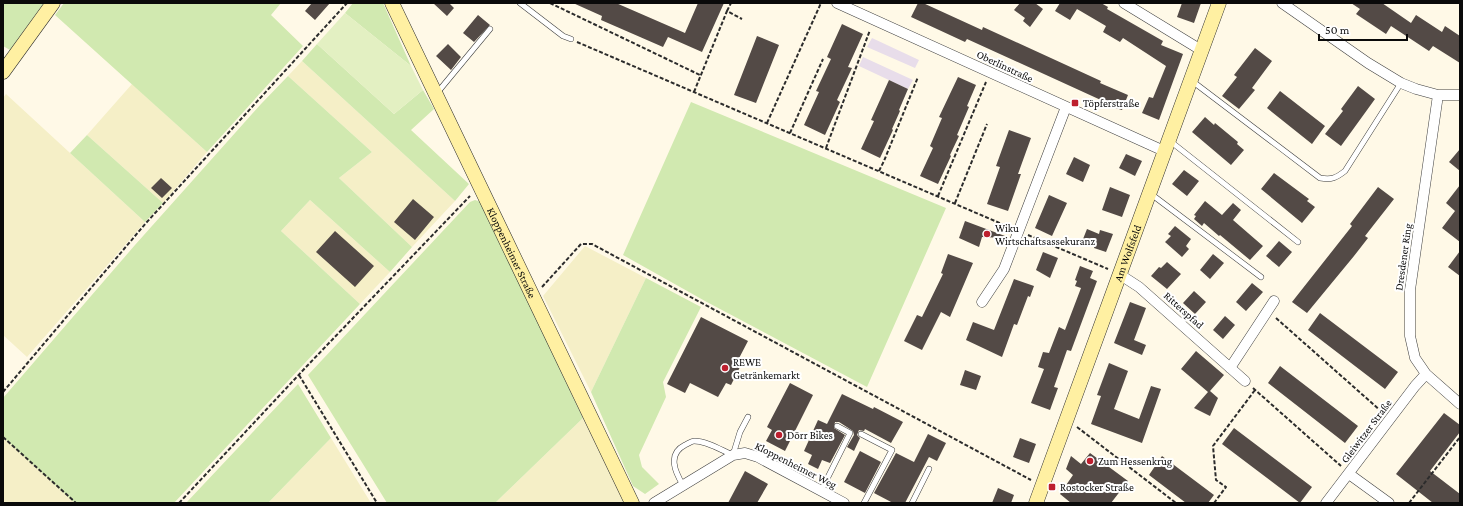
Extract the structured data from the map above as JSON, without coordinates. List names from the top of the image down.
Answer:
{
  "streets": {
    "street": [
      "Oberlinstraße",
      "Kloppenheimer Straße",
      "Am Wolfsfeld",
      "Dresdener Ring",
      "Ritterspfad",
      "Gleiwitzer Straße",
      "Kloppenheimer Weg"
    ]
  },
  "crossings": [
    ["Oberlinstraße", "Am Wolfsfeld"],
    ["Am Wolfsfeld", "Ritterspfad"],
    ["Dresdener Ring", "Gleiwitzer Straße"]
  ],
  "places": {
    "transit": ["Töpferstraße", "Rostocker Straße"],
    "other": [
      "Wiku Wirtschaftsassekuranz",
      "REWE Getränkemarkt",
      "Dörr Bikes",
      "Zum Hessenkrug"
    ]
  },
  "scale_bar": "50 m"
}
